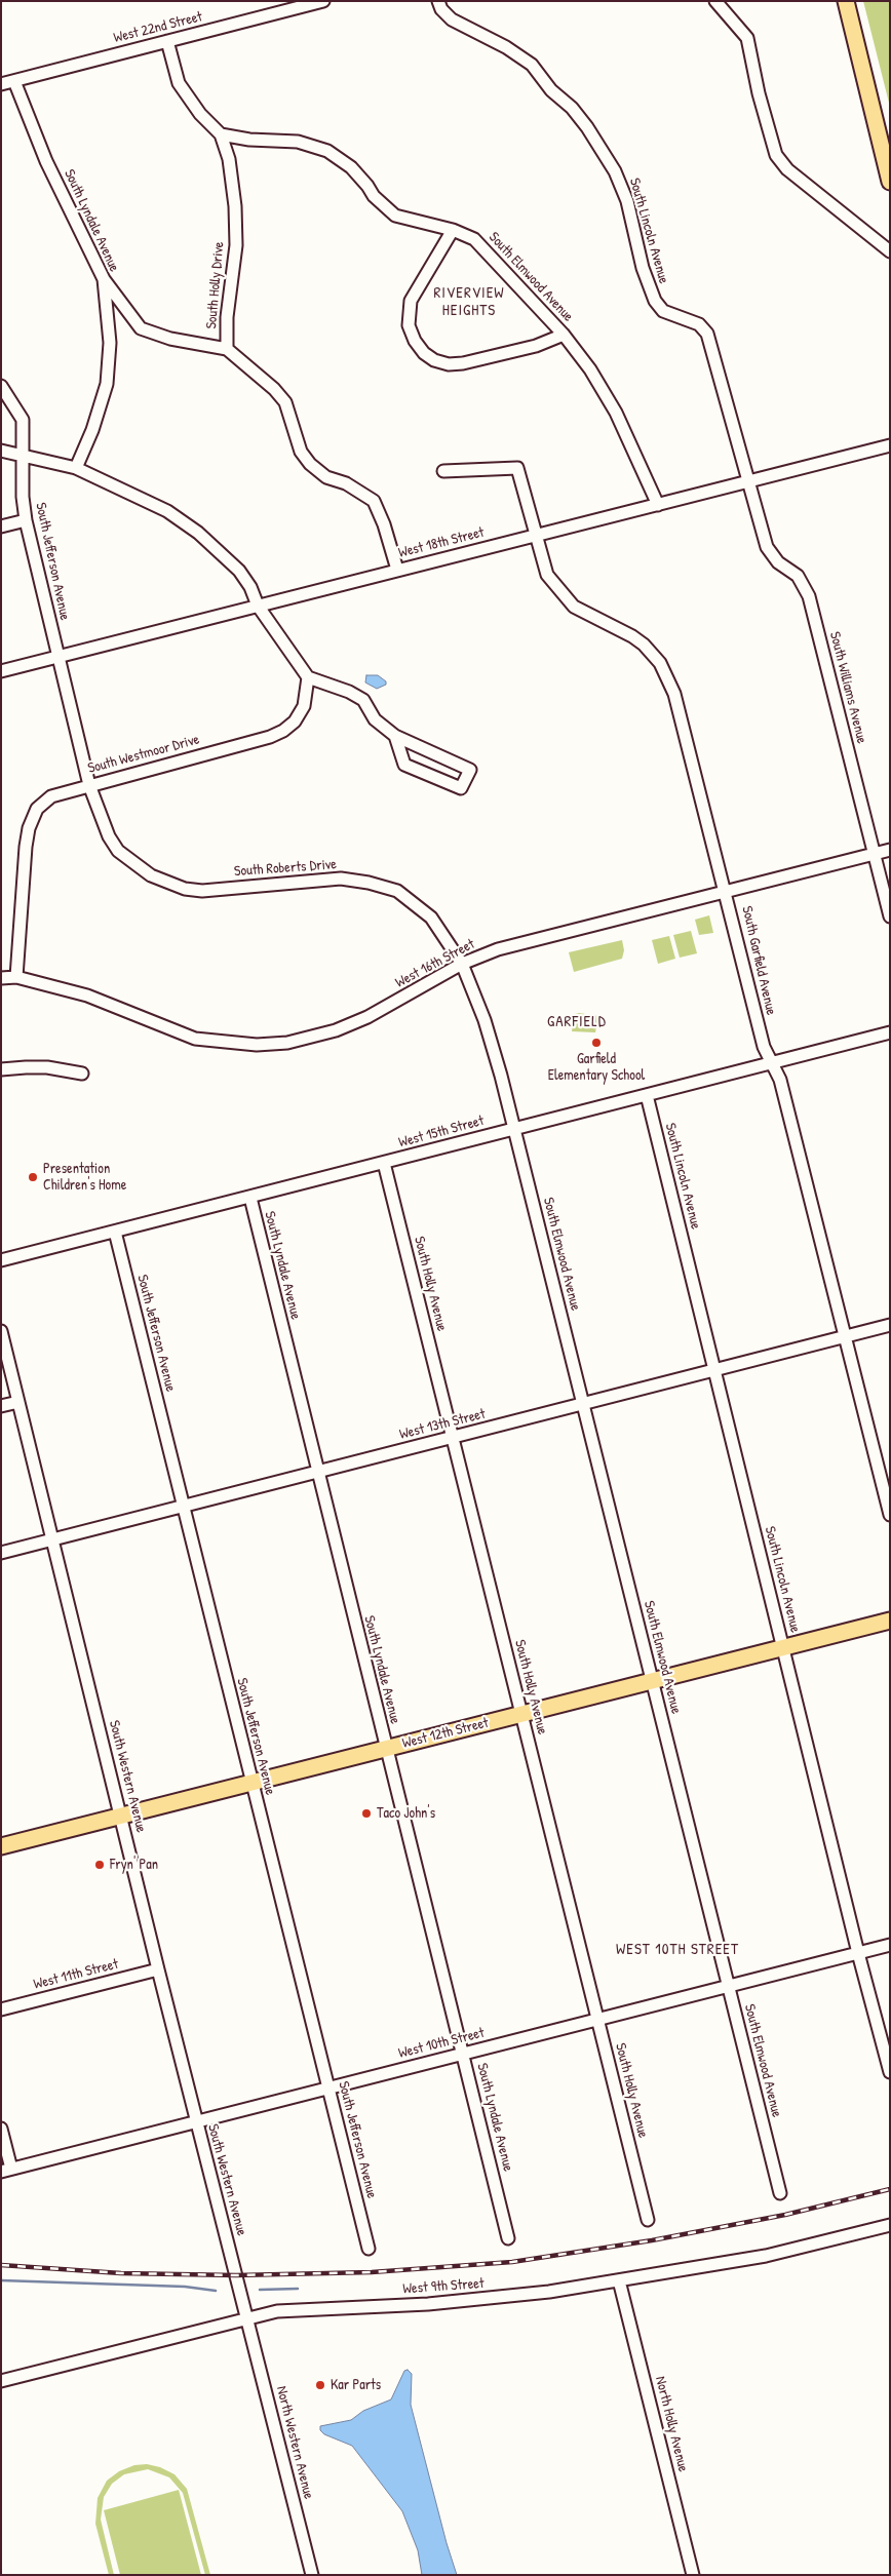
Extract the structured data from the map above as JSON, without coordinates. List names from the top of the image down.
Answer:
{
  "streets": {
    "main road": ["West 12th Street"],
    "street": [
      "West 22nd Street",
      "South Lyndale Avenue",
      "South Lincoln Avenue",
      "South Elmwood Avenue",
      "South Holly Drive",
      "West 18th Street",
      "South Jefferson Avenue",
      "South Williams Avenue",
      "South Westmoor Drive",
      "South Roberts Drive",
      "South Garfield Avenue",
      "West 16th Street",
      "West 15th Street",
      "South Holly Avenue",
      "West 13th Street",
      "South Western Avenue",
      "West 11th Street",
      "West 10th Street",
      "West 9th Street",
      "North Holly Avenue",
      "North Western Avenue"
    ]
  },
  "crossings": [
    ["West 22nd Street", "South Lyndale Avenue"],
    ["West 22nd Street", "South Holly Drive"],
    ["South Lyndale Avenue", "West 15th Street"],
    ["South Lyndale Avenue", "West 13th Street"],
    ["South Lyndale Avenue", "West 12th Street"],
    ["South Lyndale Avenue", "West 10th Street"],
    ["South Lincoln Avenue", "West 18th Street"],
    ["South Lincoln Avenue", "South Williams Avenue"],
    ["South Lincoln Avenue", "West 15th Street"],
    ["South Lincoln Avenue", "West 13th Street"],
    ["South Lincoln Avenue", "West 12th Street"],
    ["South Lincoln Avenue", "West 10th Street"],
    ["South Elmwood Avenue", "South Holly Drive"],
    ["South Elmwood Avenue", "West 18th Street"],
    ["South Elmwood Avenue", "South Roberts Drive"],
    ["South Elmwood Avenue", "West 15th Street"],
    ["South Elmwood Avenue", "West 13th Street"],
    ["South Elmwood Avenue", "West 12th Street"],
    ["South Elmwood Avenue", "West 10th Street"],
    ["South Holly Drive", "West 18th Street"],
    ["West 18th Street", "South Jefferson Avenue"],
    ["West 18th Street", "South Williams Avenue"],
    ["West 18th Street", "South Roberts Drive"],
    ["West 18th Street", "South Garfield Avenue"],
    ["South Jefferson Avenue", "South Roberts Drive"],
    ["South Jefferson Avenue", "West 15th Street"],
    ["South Jefferson Avenue", "West 13th Street"],
    ["South Jefferson Avenue", "West 12th Street"],
    ["South Jefferson Avenue", "West 10th Street"],
    ["South Williams Avenue", "West 16th Street"],
    ["South Westmoor Drive", "South Roberts Drive"],
    ["South Westmoor Drive", "West 16th Street"],
    ["South Roberts Drive", "West 16th Street"],
    ["South Roberts Drive", "West 15th Street"],
    ["South Garfield Avenue", "West 16th Street"],
    ["South Garfield Avenue", "West 15th Street"],
    ["South Garfield Avenue", "West 13th Street"],
    ["West 15th Street", "South Holly Avenue"],
    ["South Holly Avenue", "West 13th Street"],
    ["South Holly Avenue", "West 12th Street"],
    ["South Holly Avenue", "West 10th Street"],
    ["West 13th Street", "South Western Avenue"],
    ["West 12th Street", "South Western Avenue"],
    ["South Western Avenue", "West 11th Street"],
    ["South Western Avenue", "West 10th Street"],
    ["South Western Avenue", "West 9th Street"],
    ["South Western Avenue", "North Western Avenue"],
    ["West 9th Street", "North Holly Avenue"],
    ["West 9th Street", "North Western Avenue"]
  ],
  "districts": ["RIVERVIEW HEIGHTS", "GARFIELD", "WEST 10TH STREET"],
  "places": [
    "Garfield Elementary School",
    "Presentation Children's Home",
    "Taco John's",
    "Fryn' Pan",
    "Kar Parts"
  ]
}
